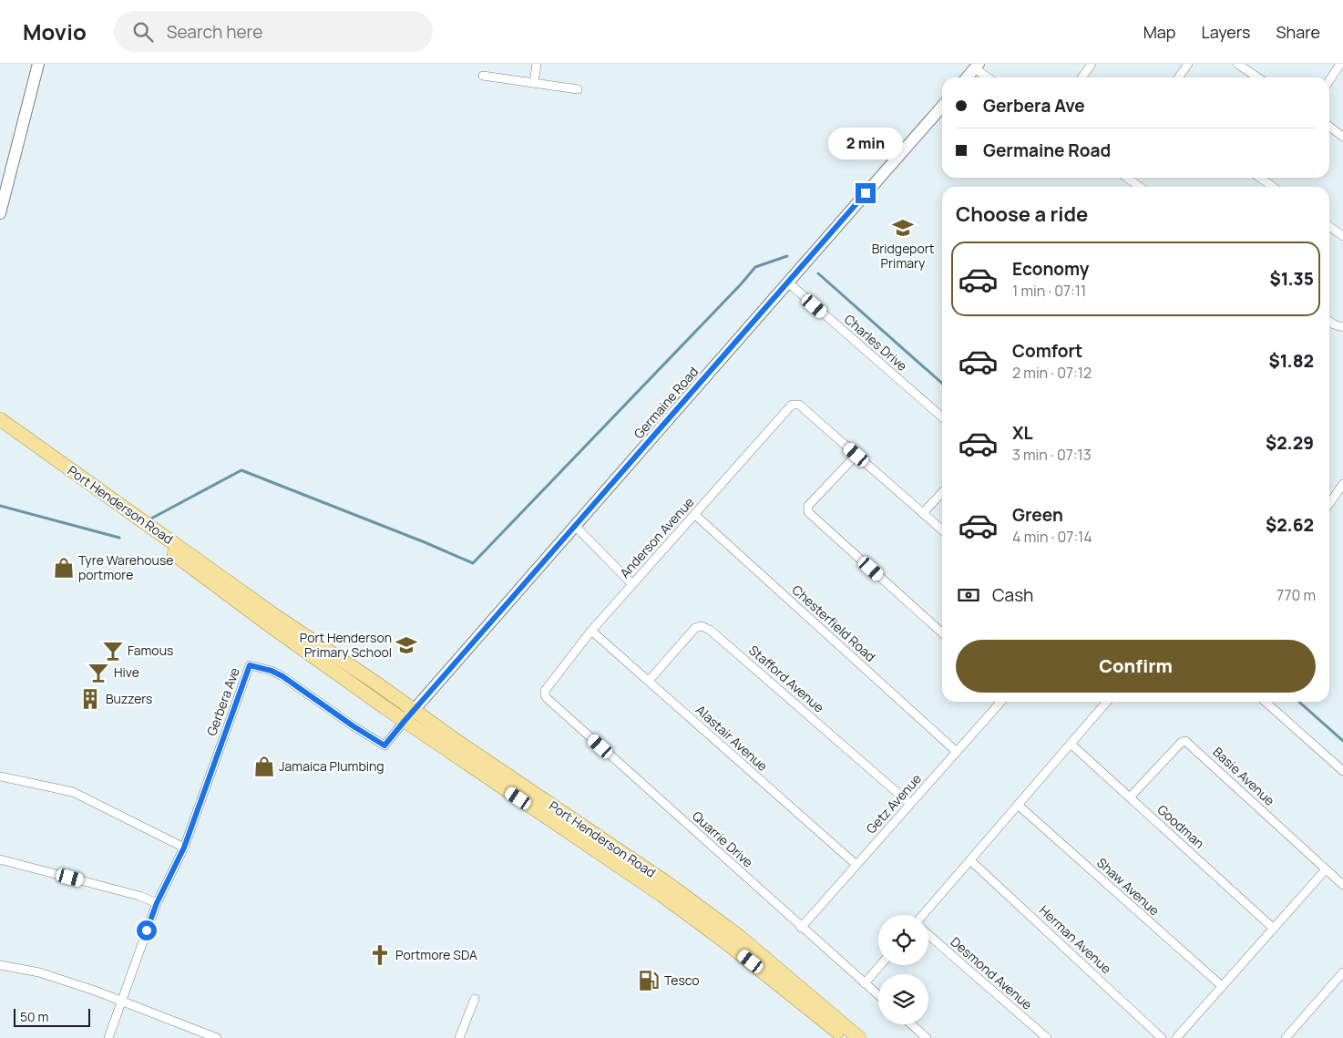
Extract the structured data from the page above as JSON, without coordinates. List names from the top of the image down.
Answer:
{
  "streets": {
    "main road": ["Port Henderson Road"],
    "street": [
      "Charles Drive",
      "Germaine Road",
      "Anderson Avenue",
      "Chesterfield Road",
      "Stafford Avenue",
      "Gerbera Ave",
      "Alastair Avenue",
      "Basie Avenue",
      "Getz Avenue",
      "Goodman",
      "Quarrie Drive",
      "Shaw Avenue",
      "Herman Avenue",
      "Desmond Avenue"
    ]
  },
  "crossings": [
    ["Charles Drive", "Germaine Road"],
    ["Germaine Road", "Port Henderson Road"],
    ["Germaine Road", "Gerbera Ave"],
    ["Port Henderson Road", "Gerbera Ave"],
    ["Anderson Avenue", "Chesterfield Road"],
    ["Anderson Avenue", "Alastair Avenue"],
    ["Anderson Avenue", "Quarrie Drive"],
    ["Chesterfield Road", "Getz Avenue"],
    ["Stafford Avenue", "Alastair Avenue"],
    ["Stafford Avenue", "Getz Avenue"],
    ["Alastair Avenue", "Getz Avenue"],
    ["Basie Avenue", "Goodman"],
    ["Getz Avenue", "Quarrie Drive"]
  ],
  "places": {
    "school or university": ["Bridgeport Primary", "Port Henderson Primary School"],
    "shop": ["Tyre Warehouse portmore", "Jamaica Plumbing"],
    "bar": ["Famous", "Hive"],
    "building": ["Buzzers"],
    "church": ["Portmore SDA"],
    "fuel station": ["Tesco"]
  },
  "scale_bar": "50 m",
  "page": {
    "header": "Movio",
    "search": "Search here",
    "nav": ["Map", "Layers", "Share"],
    "banner": ["Gerbera Ave", "Germaine Road"],
    "bubble": "2 min",
    "heading": "Choose a ride",
    "list": [
      {
        "name": "Economy",
        "note": "1 min · 07:11",
        "value": "$1.35"
      },
      {
        "name": "Comfort",
        "note": "2 min · 07:12",
        "value": "$1.82"
      },
      {
        "name": "XL",
        "note": "3 min · 07:13",
        "value": "$2.29"
      },
      {
        "name": "Green",
        "note": "4 min · 07:14",
        "value": "$2.62"
      }
    ],
    "pay": ["Cash", "770 m"],
    "buttons": "Confirm",
    "scale": "50 m"
  }
}
